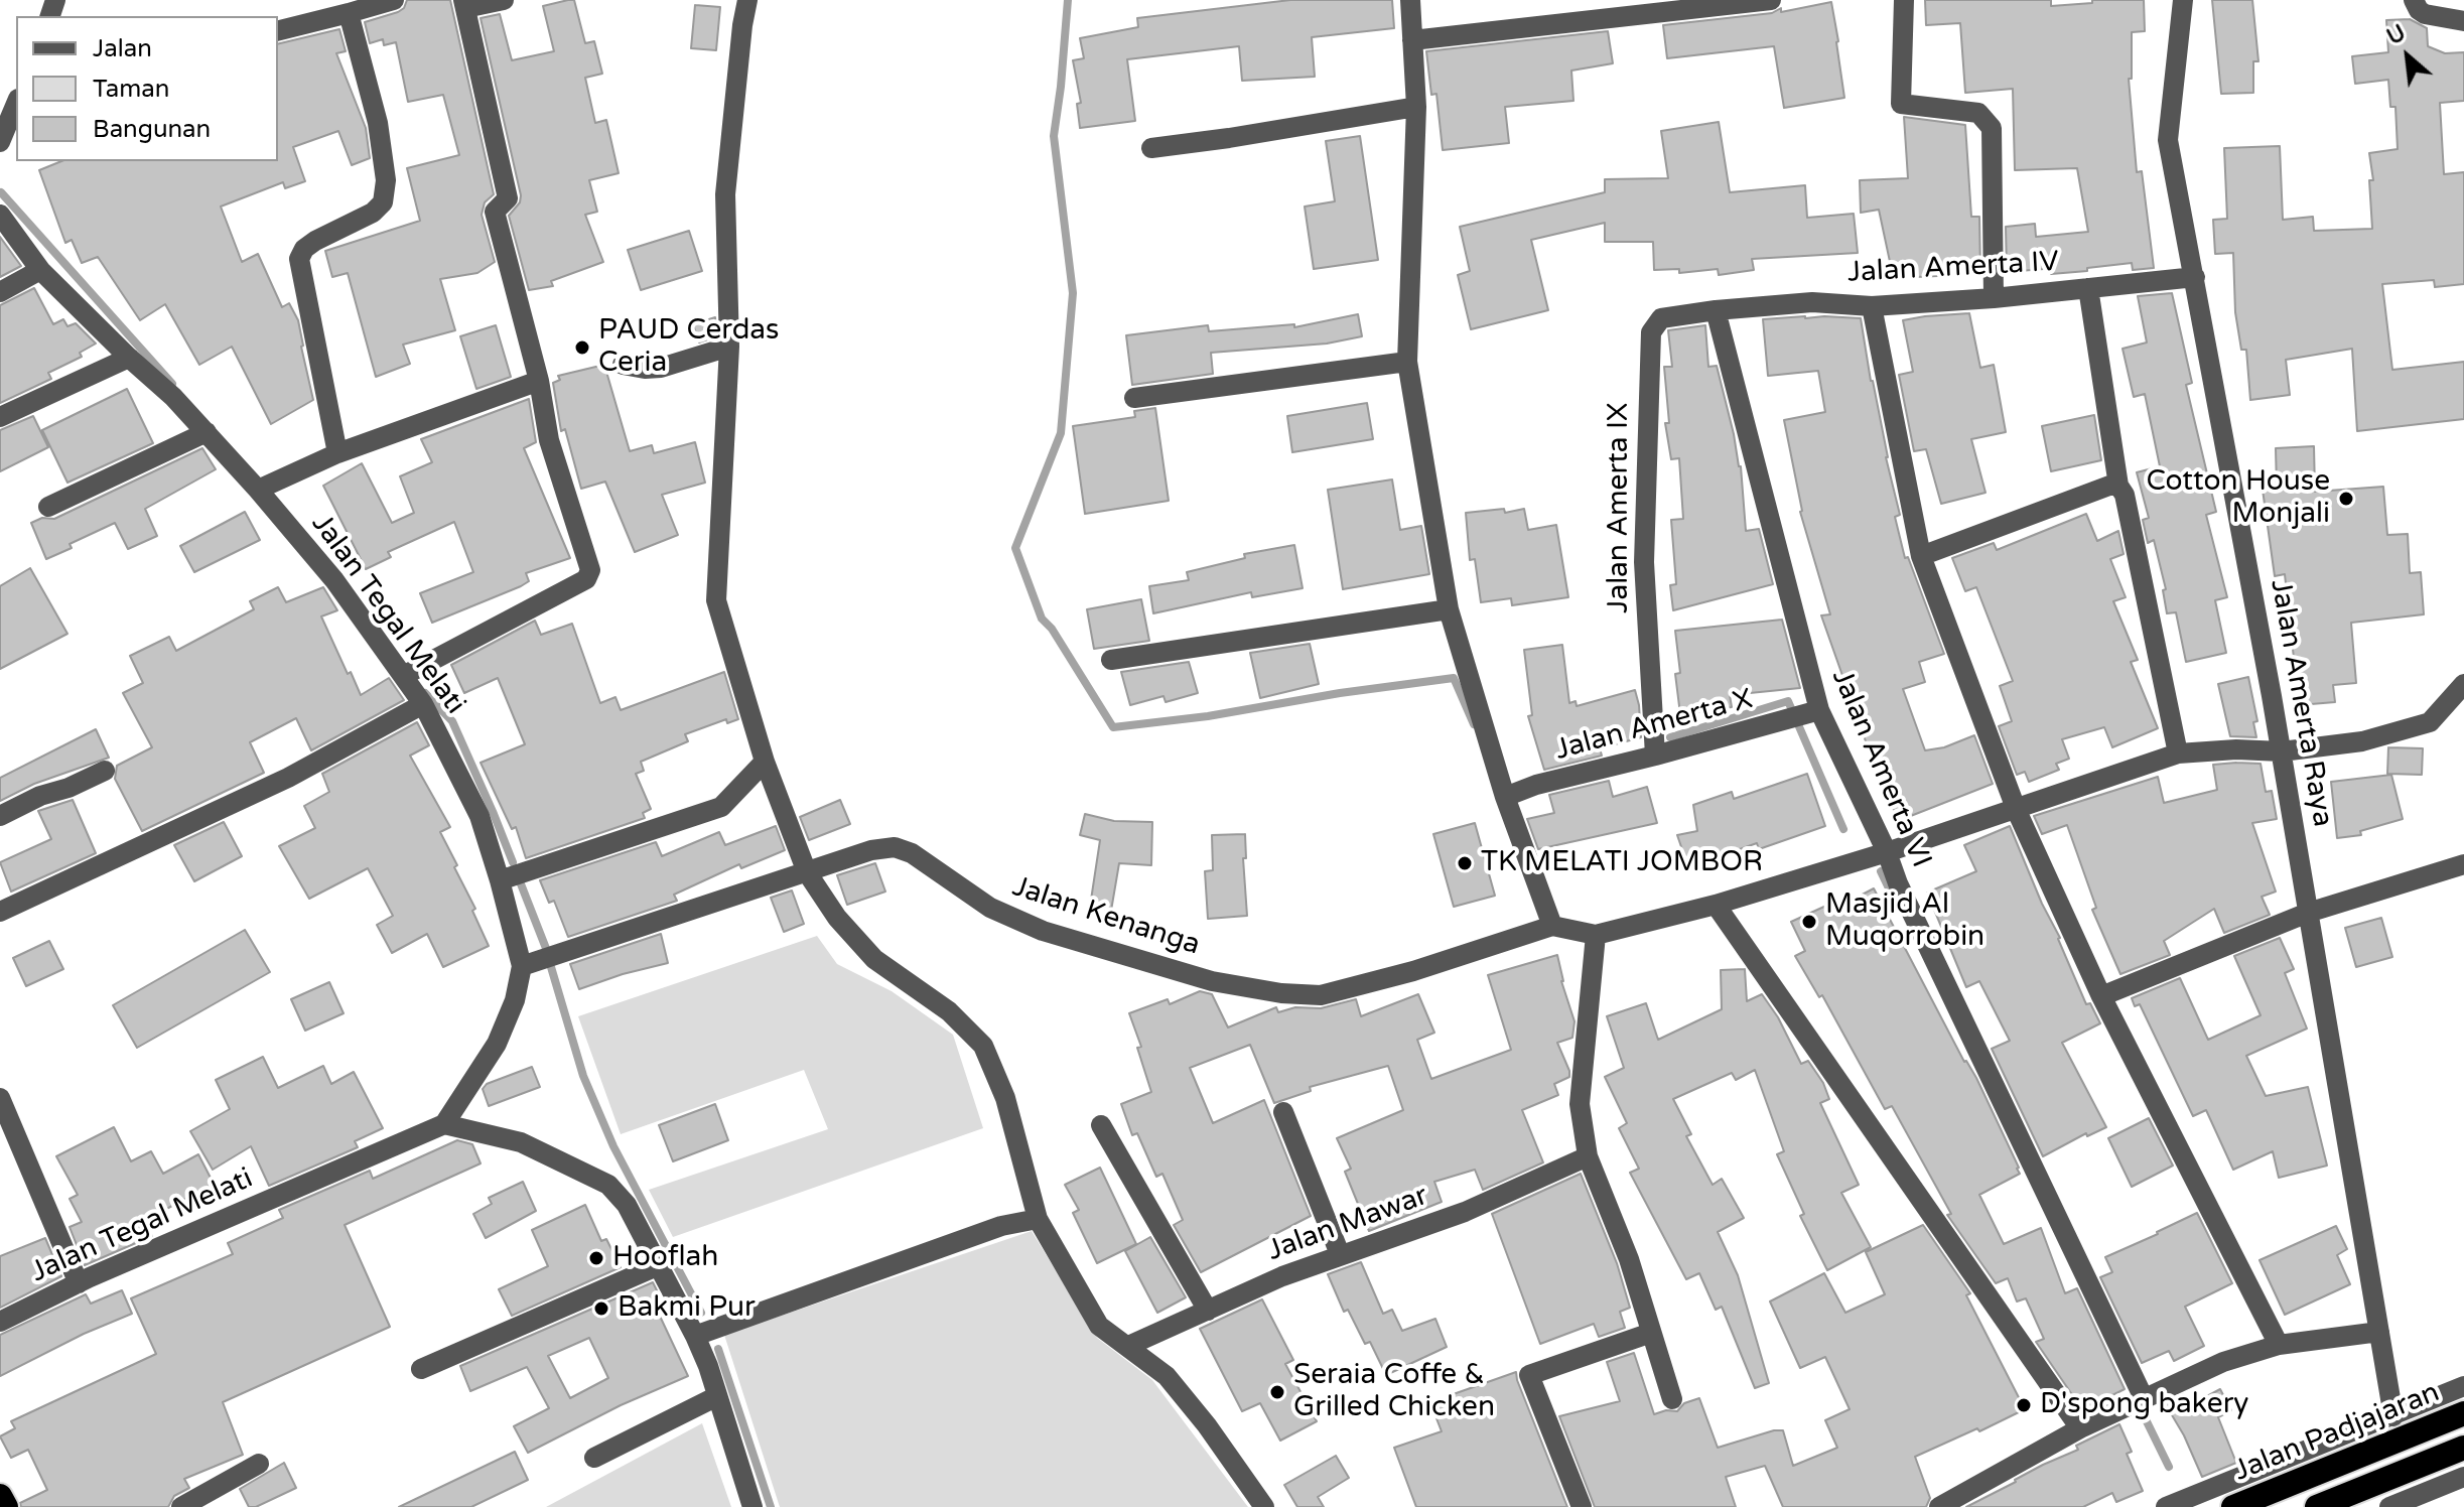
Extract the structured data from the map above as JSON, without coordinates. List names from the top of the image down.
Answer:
{
  "streets": {
    "highway": ["Jalan Padjajaran"],
    "street": [
      "Jalan Amerta IV",
      "Jalan Amerta IX",
      "Jalan Tegal Melati",
      "Jalan Amerta Raya",
      "Jalan Amerta X",
      "Jalan Amerta VI",
      "Jalan Kenanga",
      "Jalan Mawar"
    ]
  },
  "crossings": [
    ["Jalan Amerta IV", "Jalan Amerta IX"],
    ["Jalan Amerta IV", "Jalan Amerta Raya"],
    ["Jalan Amerta IV", "Jalan Amerta VI"],
    ["Jalan Amerta IX", "Jalan Amerta X"],
    ["Jalan Amerta IX", "Jalan Amerta VI"],
    ["Jalan Tegal Melati", "Jalan Kenanga"],
    ["Jalan Amerta X", "Jalan Amerta VI"]
  ],
  "places": [
    "PAUD Cerdas Ceria",
    "Cotton House Monjali",
    "TK MELATI JOMBOR",
    "Masjid Al Muqorrobin",
    "Hooflah",
    "Bakmi Pur",
    "Seraia Coffe & Grilled Chicken",
    "D'spong bakery"
  ],
  "legend": ["Jalan", "Taman", "Bangunan"],
  "north": "top left"
}
